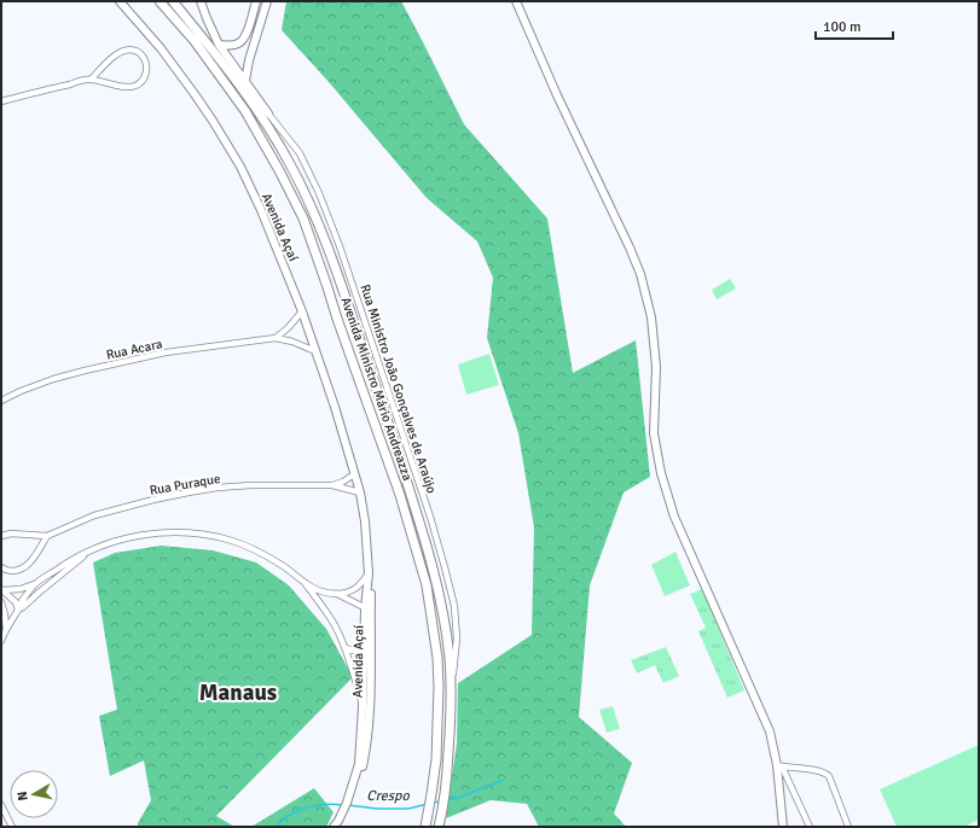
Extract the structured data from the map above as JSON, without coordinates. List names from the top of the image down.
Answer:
{
  "streets": {
    "main road": ["Avenida Ministro Mário Andreazza"],
    "street": [
      "Avenida Açaí",
      "Rua Acara",
      "Rua Ministro João Gonçalves de Araújo",
      "Rua Puraque"
    ]
  },
  "crossings": [
    ["Avenida Açaí", "Rua Acara"],
    ["Avenida Açaí", "Rua Puraque"],
    ["Avenida Ministro Mário Andreazza", "Rua Ministro João Gonçalves de Araújo"]
  ],
  "districts": ["Manaus"],
  "water": ["Crespo"],
  "scale_bar": "100 m",
  "north": "left"
}
